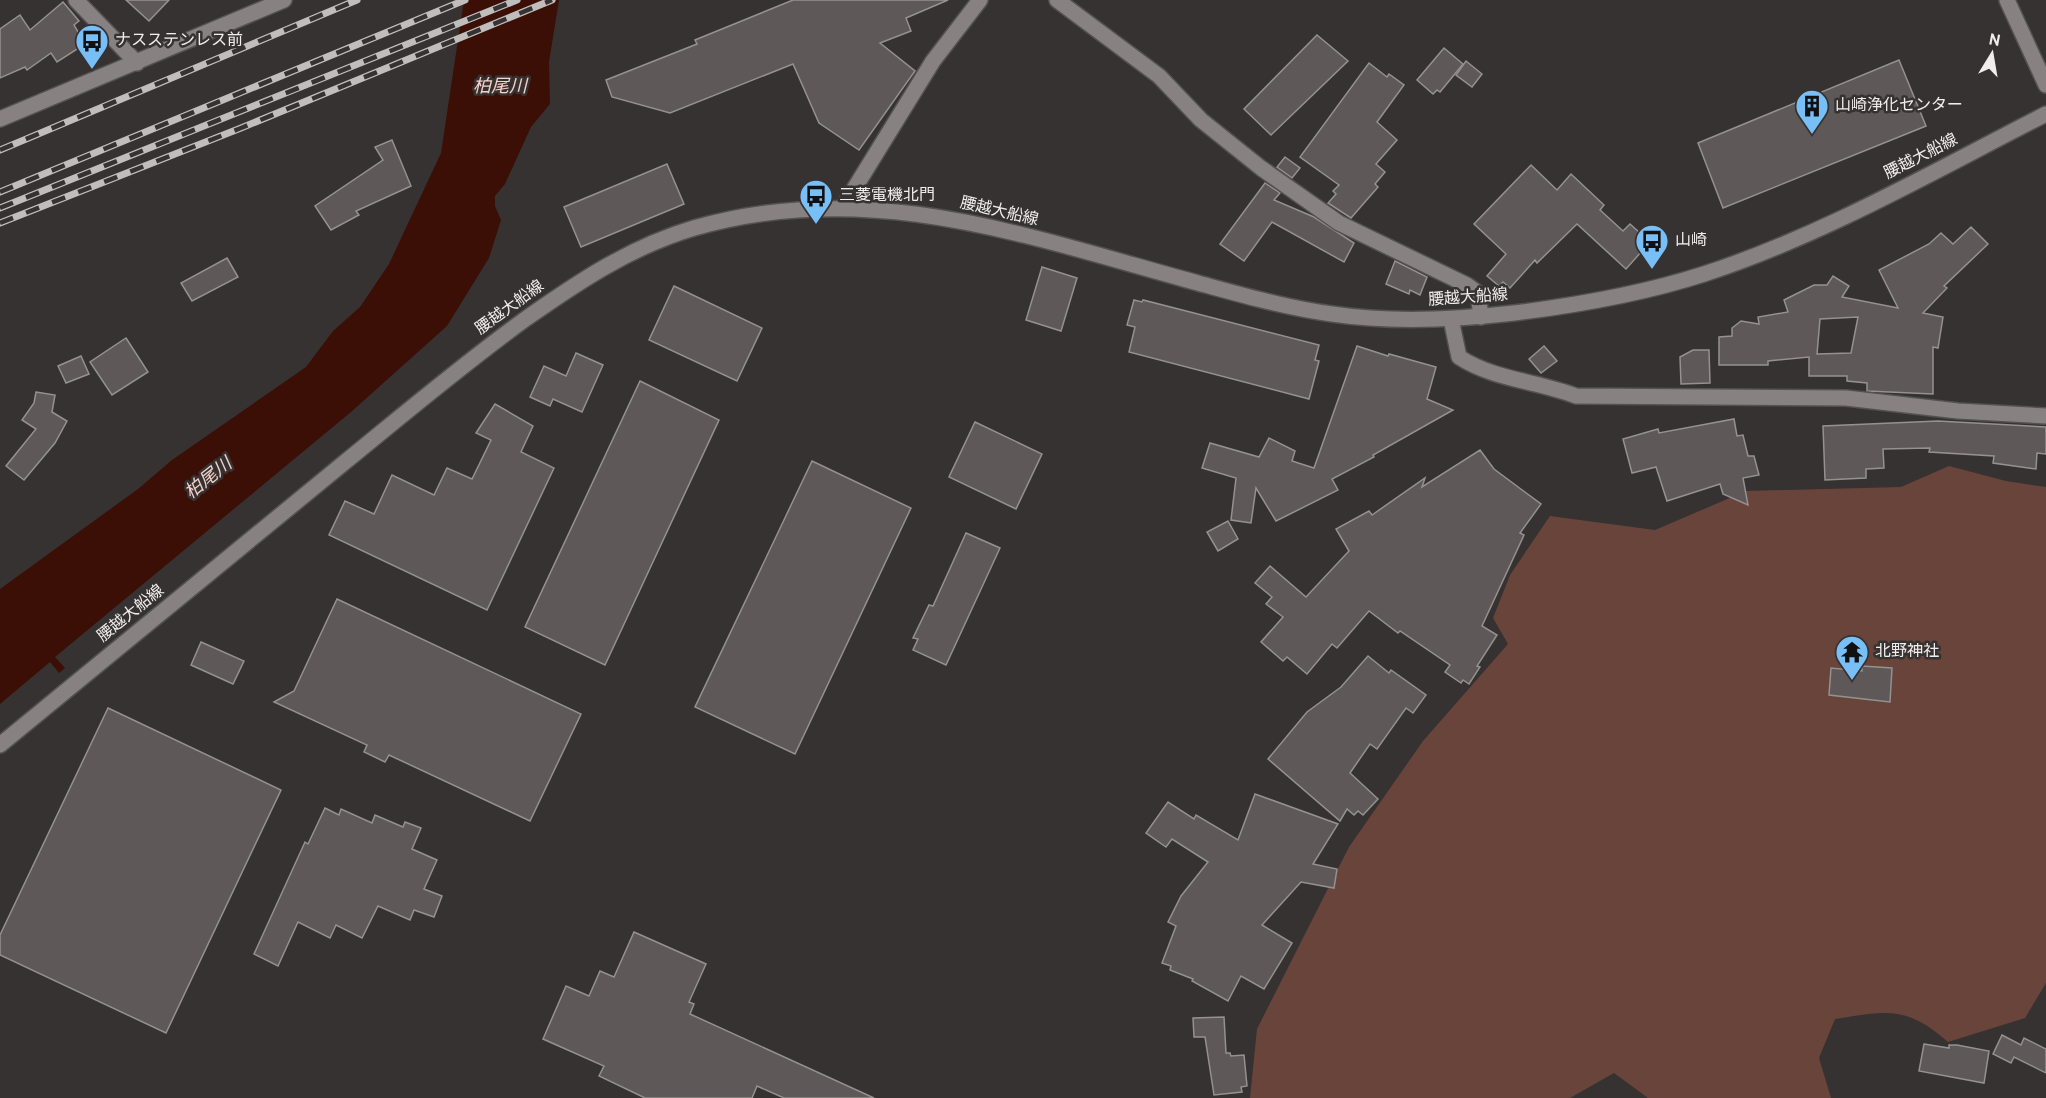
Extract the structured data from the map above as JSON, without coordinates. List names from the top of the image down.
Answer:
{
  "streets": {
    "main road": ["腰越大船線"]
  },
  "water": ["柏尾川"],
  "places": {
    "bus stop": ["ナスステンレス前", "三菱電機北門", "山崎"],
    "building": ["山崎浄化センター"],
    "temple": ["北野神社"]
  },
  "north": "top"
}
